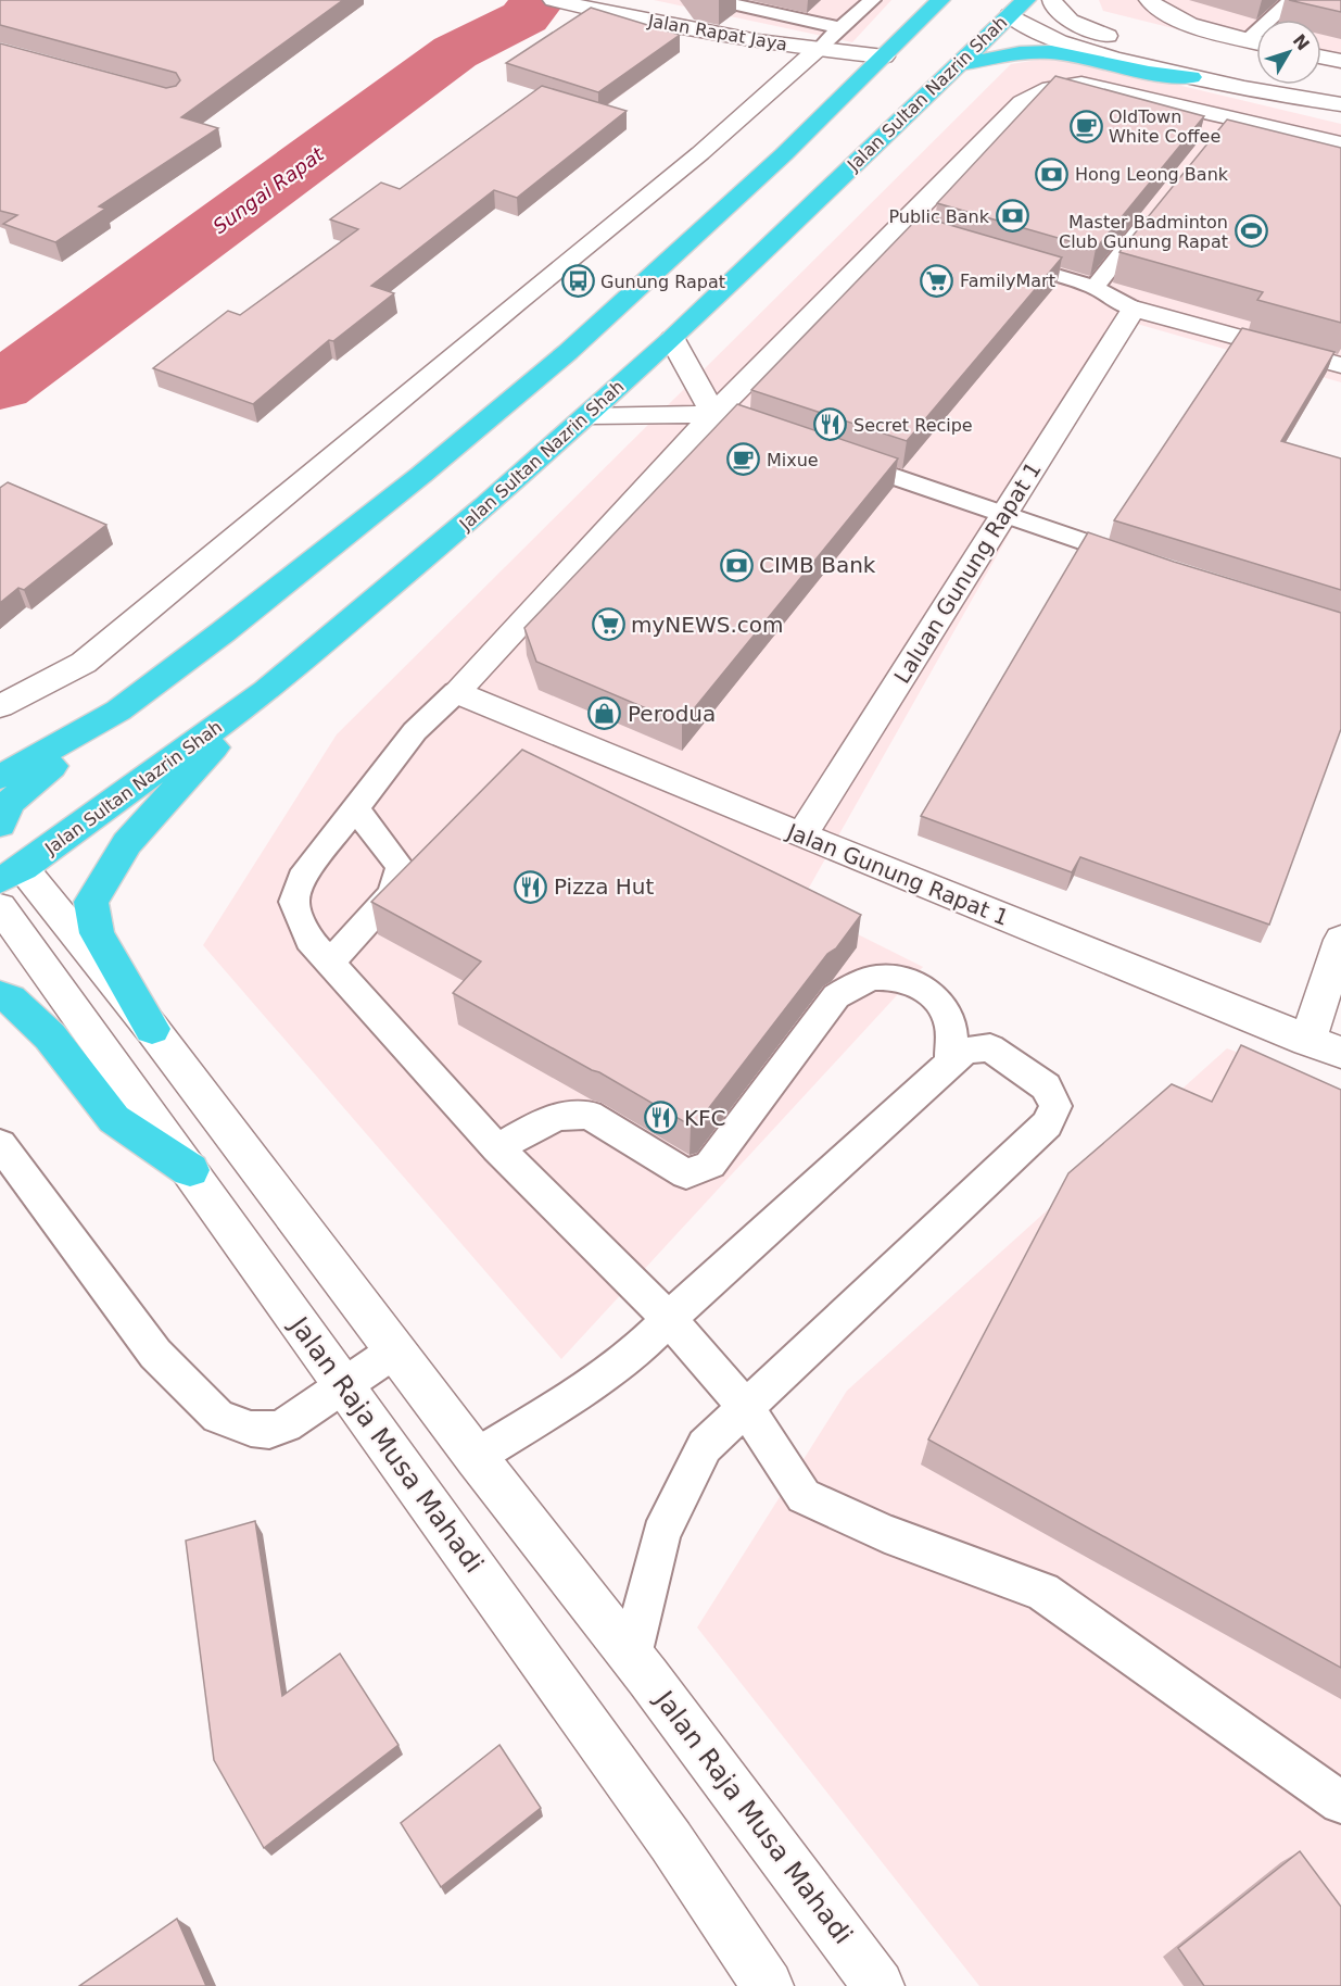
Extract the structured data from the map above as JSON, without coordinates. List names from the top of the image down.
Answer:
{
  "streets": {
    "highway": ["Jalan Sultan Nazrin Shah"],
    "street": [
      "Jalan Rapat Jaya",
      "Laluan Gunung Rapat 1",
      "Jalan Gunung Rapat 1",
      "Jalan Raja Musa Mahadi"
    ]
  },
  "crossings": [
    ["Jalan Sultan Nazrin Shah", "Jalan Raja Musa Mahadi"],
    ["Laluan Gunung Rapat 1", "Jalan Gunung Rapat 1"]
  ],
  "water": ["Sungai Rapat"],
  "places": {
    "cafe": ["OldTown White Coffee", "Mixue"],
    "bank": ["Hong Leong Bank", "Public Bank", "CIMB Bank"],
    "sports": ["Master Badminton Club Gunung Rapat"],
    "supermarket": ["FamilyMart", "myNEWS.com"],
    "bus stop": ["Gunung Rapat"],
    "restaurant": ["Secret Recipe", "Pizza Hut", "KFC"],
    "shop": ["Perodua"]
  },
  "north": "top right"
}
